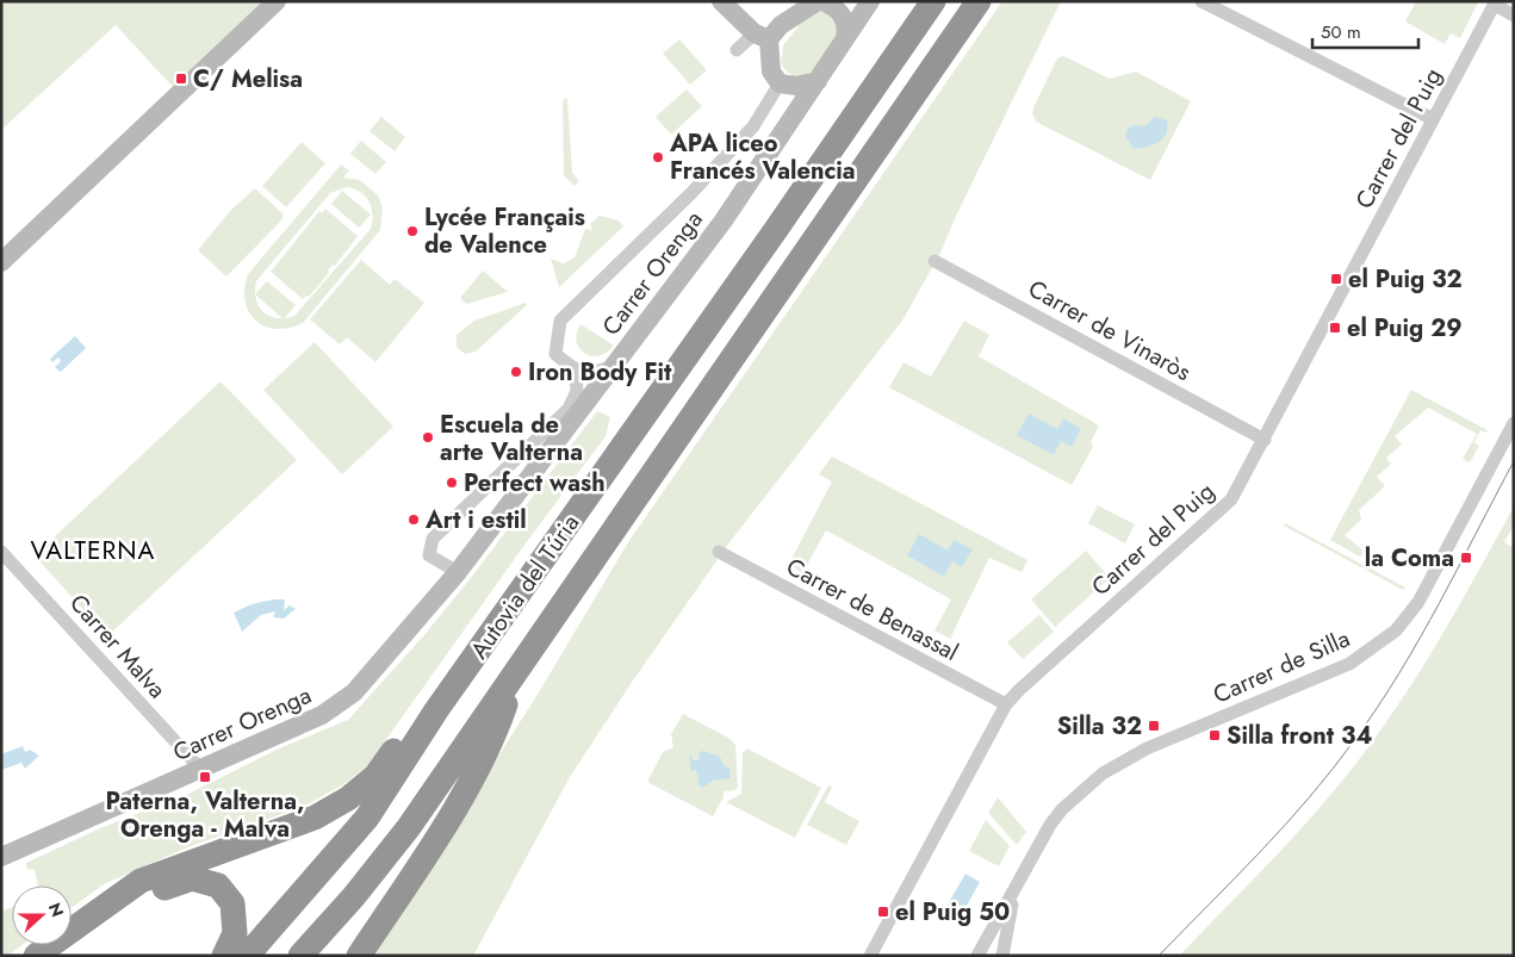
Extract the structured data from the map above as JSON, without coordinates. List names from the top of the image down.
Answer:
{
  "streets": {
    "highway": ["Autovia del Túria"],
    "street": [
      "Carrer del Puig",
      "Carrer Orenga",
      "Carrer de Vinaròs",
      "Carrer de Benassal",
      "Carrer Malva",
      "Carrer de Silla"
    ]
  },
  "crossings": [
    ["Carrer del Puig", "Carrer de Vinaròs"],
    ["Carrer del Puig", "Carrer de Benassal"],
    ["Carrer Orenga", "Carrer Malva"]
  ],
  "districts": ["VALTERNA"],
  "places": {
    "transit": [
      "C/ Melisa",
      "el Puig 32",
      "el Puig 29",
      "la Coma",
      "Silla 32",
      "Silla front 34",
      "Paterna, Valterna, Orenga - Malva",
      "el Puig 50"
    ],
    "other": [
      "APA liceo Francés Valencia",
      "Lycée Français de Valence",
      "Iron Body Fit",
      "Escuela de arte Valterna",
      "Perfect wash",
      "Art i estil"
    ]
  },
  "scale_bar": "50 m",
  "north": "right"
}
